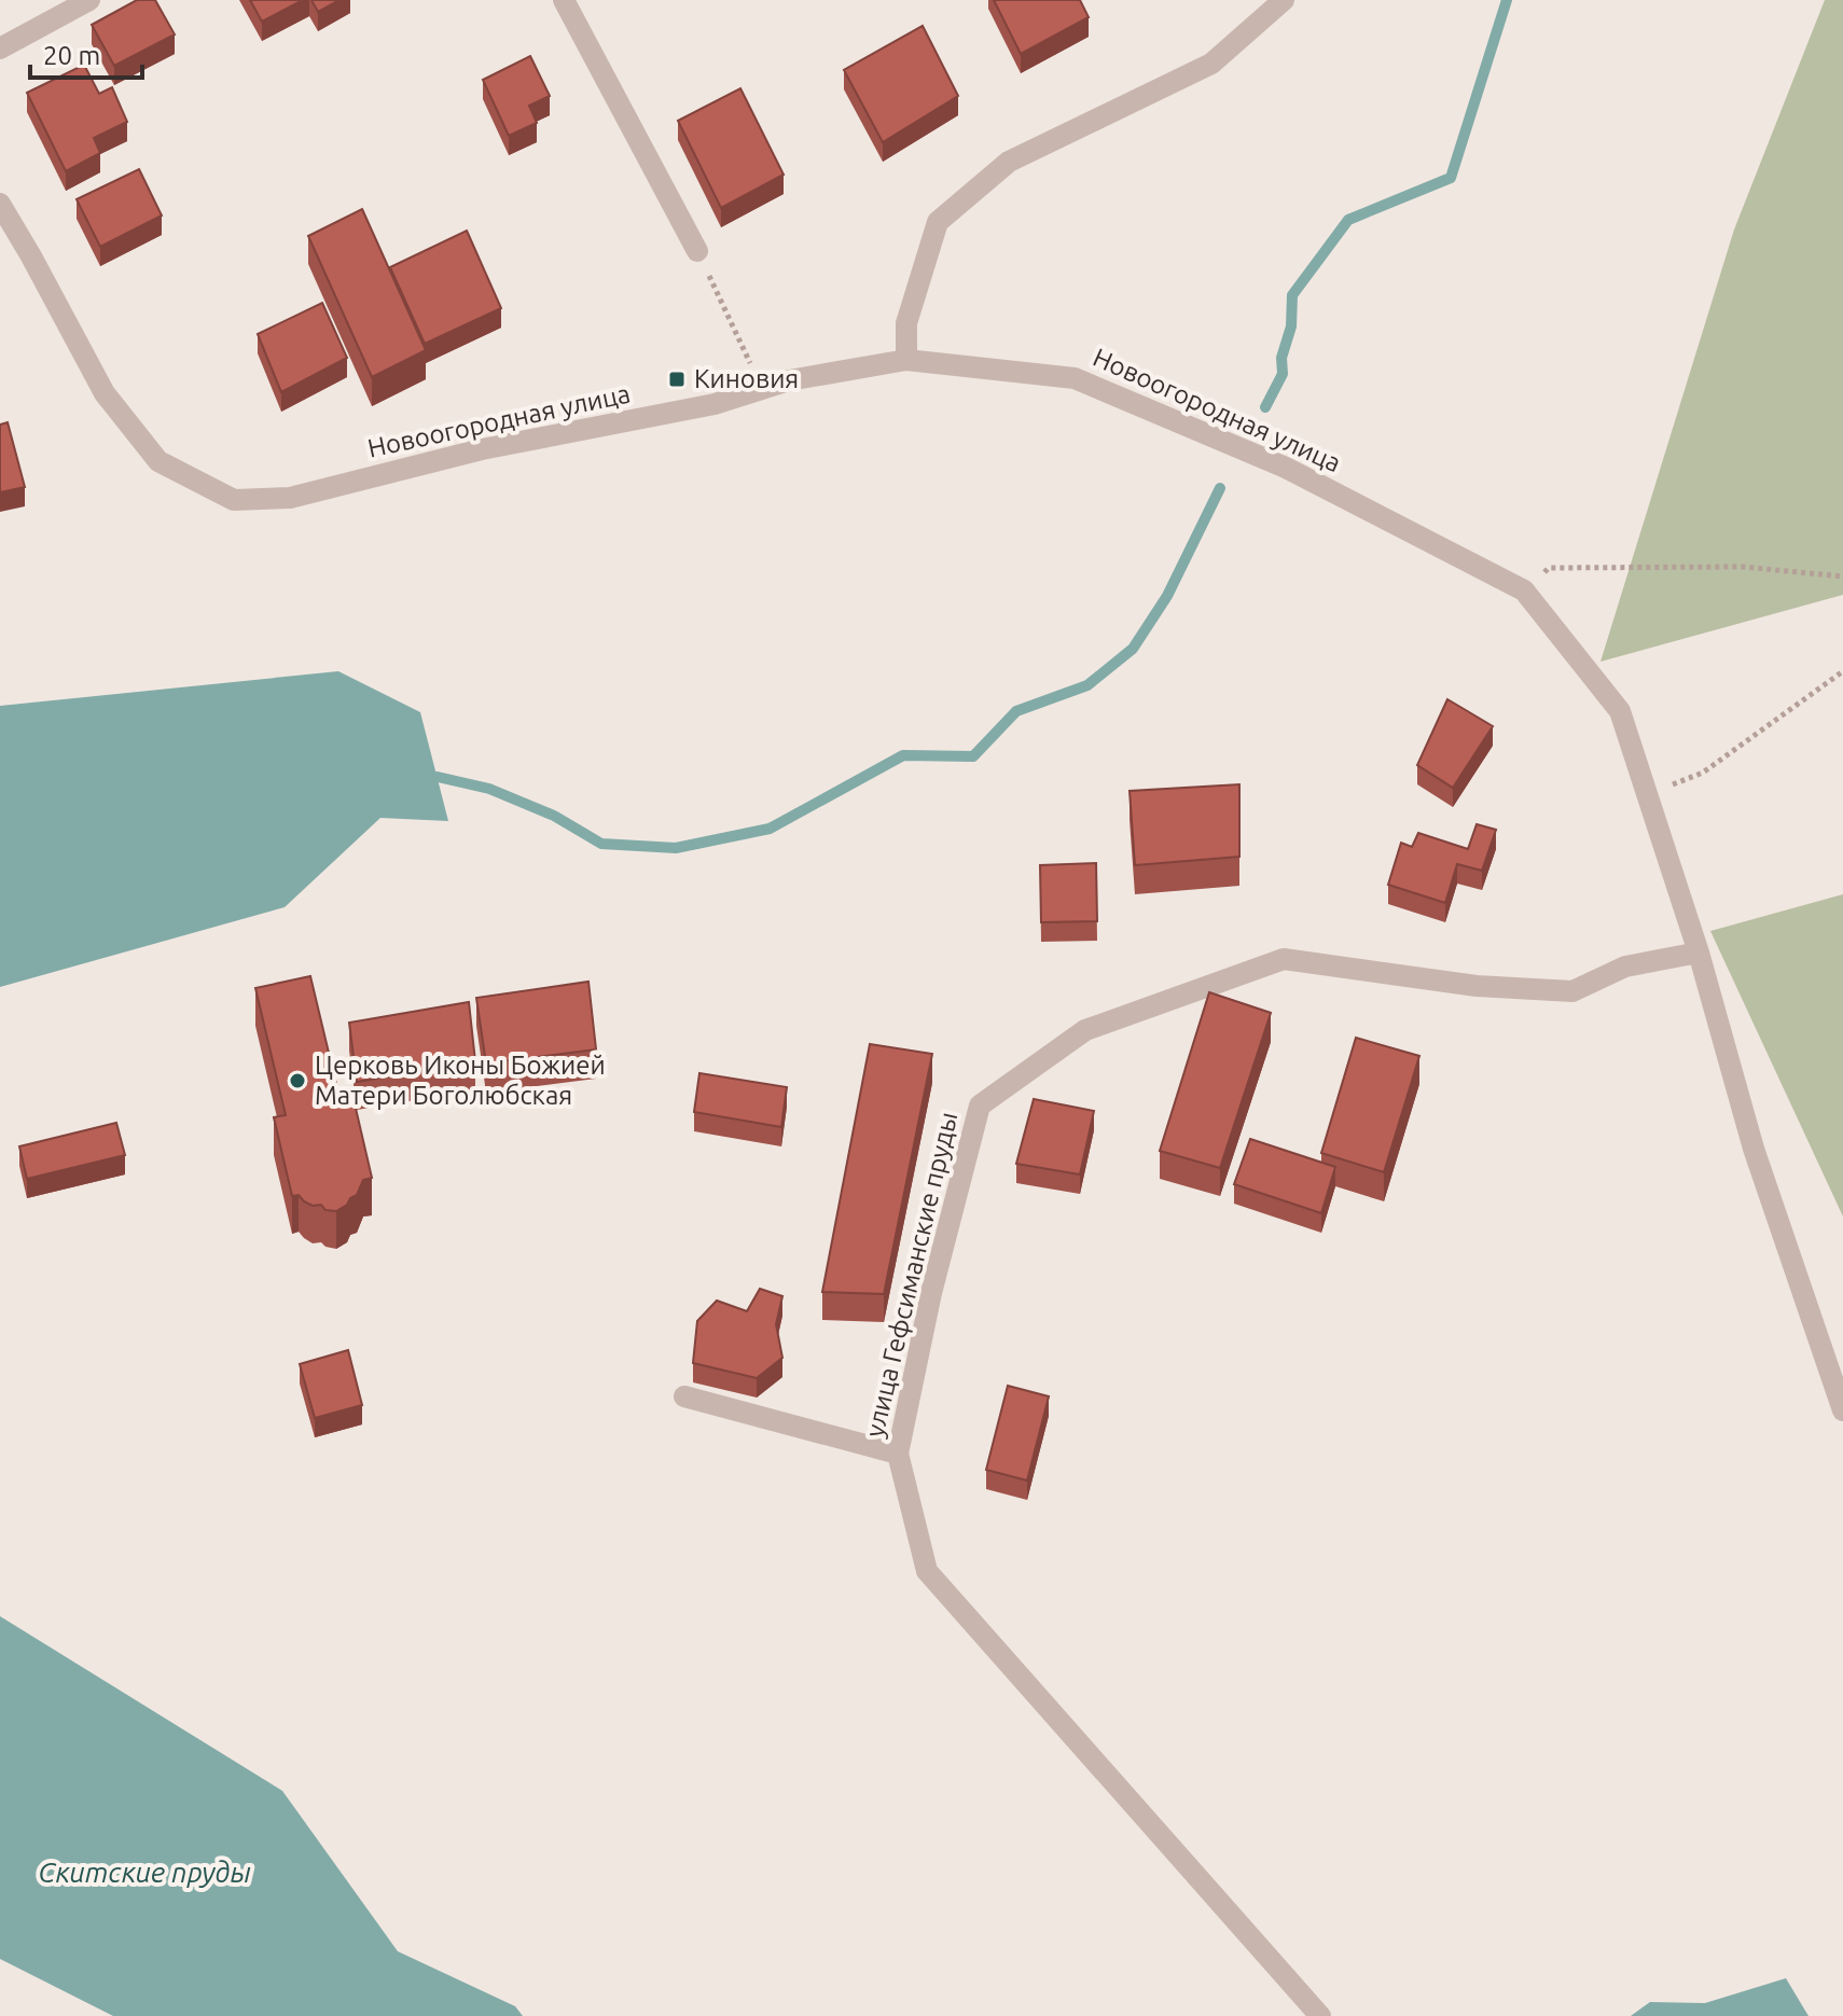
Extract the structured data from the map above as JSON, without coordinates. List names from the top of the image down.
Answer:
{
  "streets": {
    "street": ["Новоогородная улица", "улица Гефсиманские пруды"]
  },
  "water": ["Скитские пруды"],
  "places": {
    "transit": ["Киновия"],
    "other": ["Церковь Иконы Божией Матери Боголюбская"]
  },
  "scale_bar": "20 m"
}
